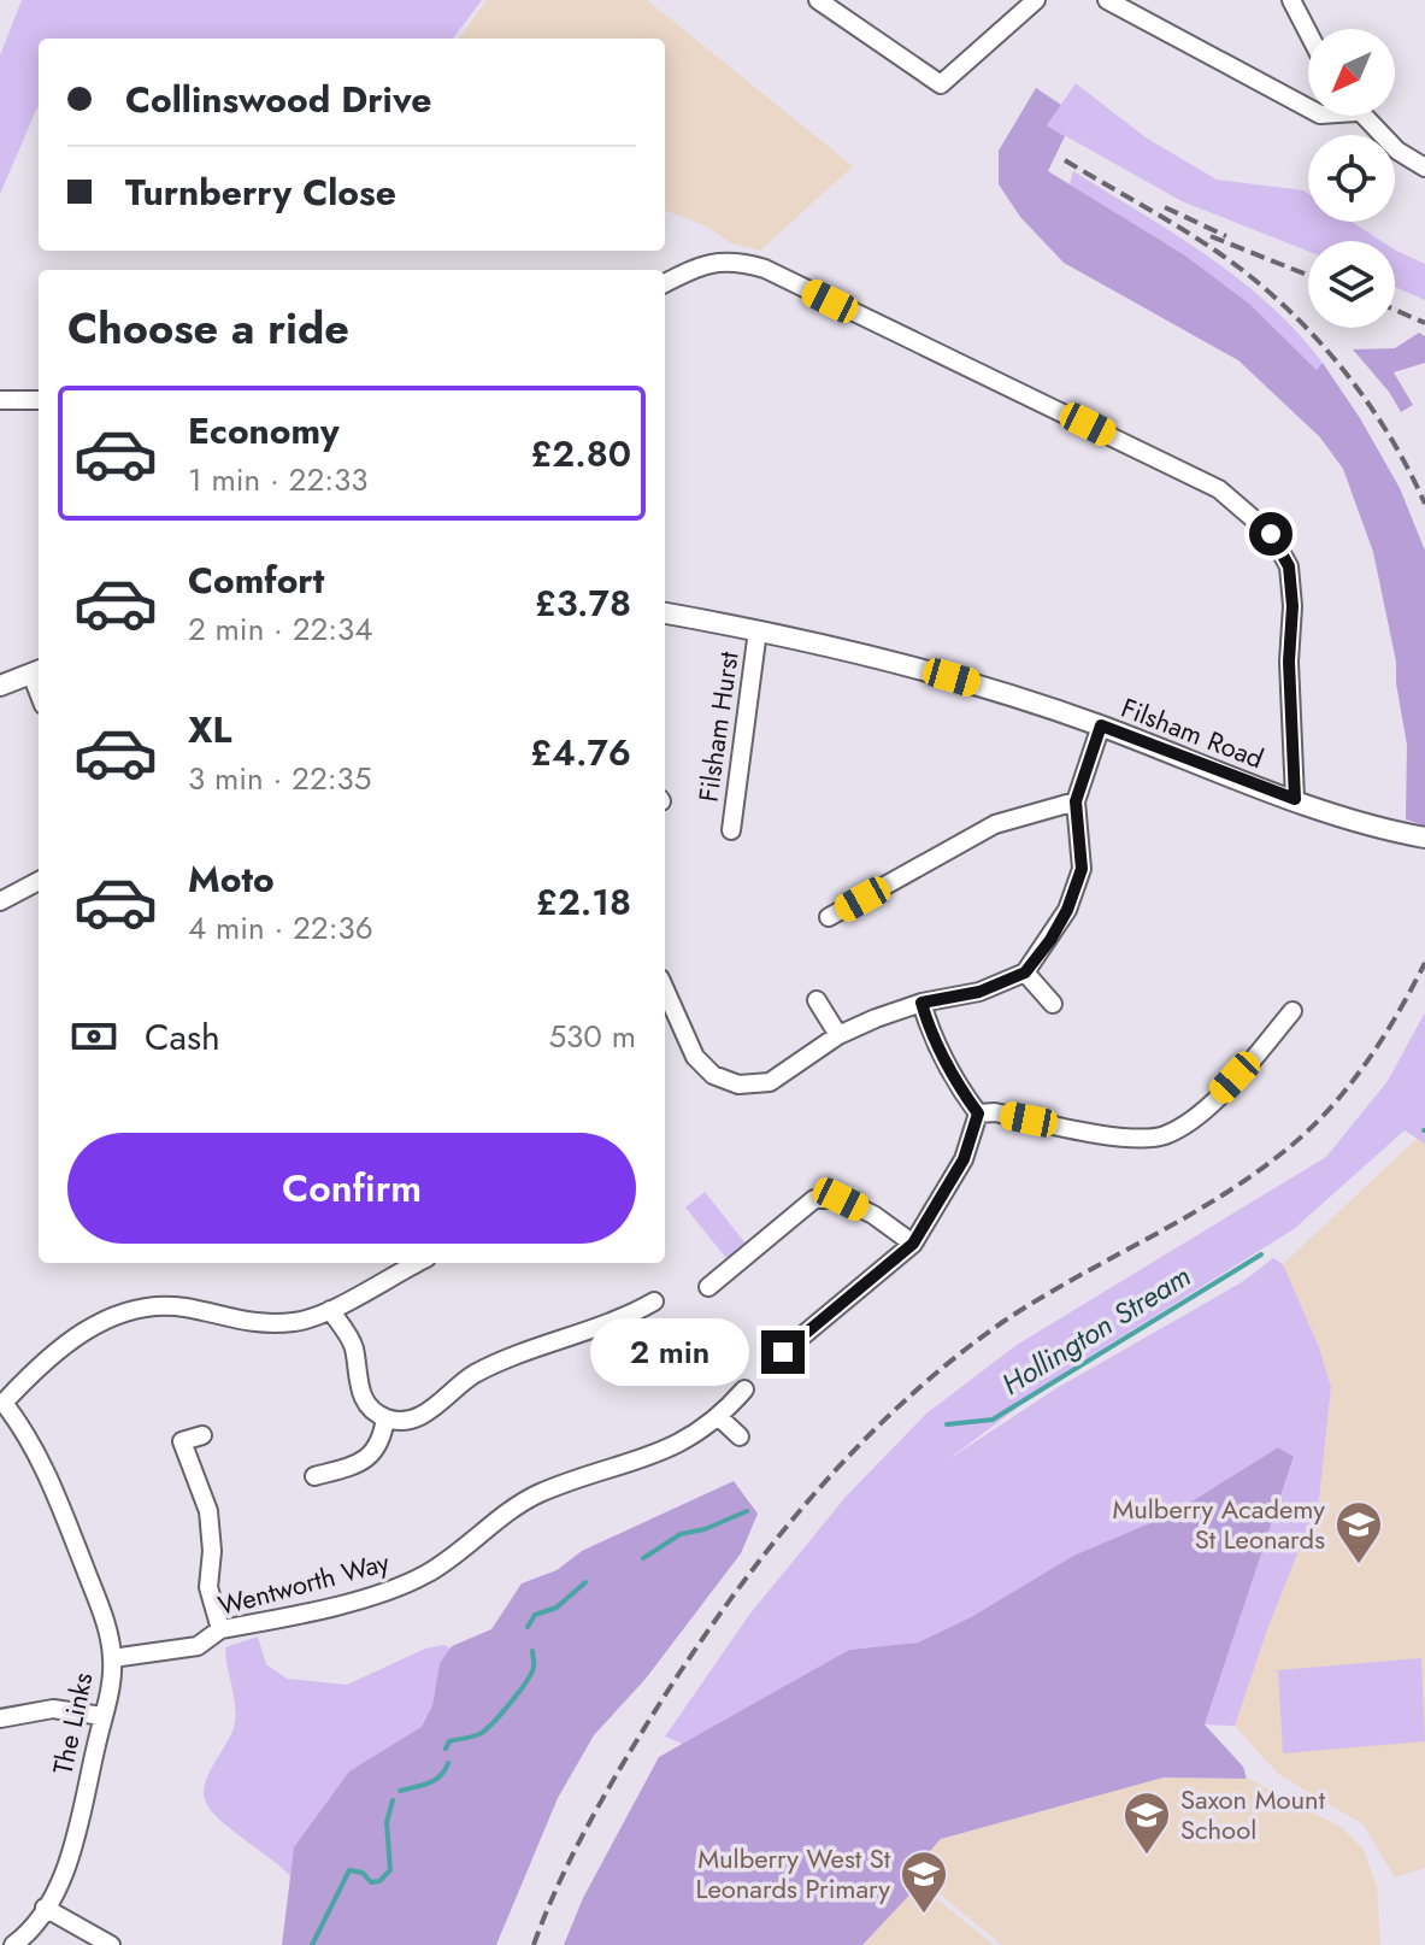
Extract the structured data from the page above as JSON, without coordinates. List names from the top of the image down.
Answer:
{
  "streets": {
    "street": [
      "Filsham Hurst",
      "Filsham Road",
      "Wentworth Way",
      "The Links"
    ]
  },
  "crossings": [
    ["Filsham Hurst", "Filsham Road"],
    ["Wentworth Way", "The Links"]
  ],
  "water": ["Hollington Stream"],
  "places": {
    "school or university": ["Mulberry Academy St Leonards", "Saxon Mount School", "Mulberry West St Leonards Primary"]
  },
  "north": "bottom left",
  "page": {
    "banner": ["Collinswood Drive", "Turnberry Close"],
    "heading": "Choose a ride",
    "list": [
      {
        "name": "Economy",
        "note": "1 min · 22:33",
        "value": "£2.80"
      },
      {
        "name": "Comfort",
        "note": "2 min · 22:34",
        "value": "£3.78"
      },
      {
        "name": "XL",
        "note": "3 min · 22:35",
        "value": "£4.76"
      },
      {
        "name": "Moto",
        "note": "4 min · 22:36",
        "value": "£2.18"
      }
    ],
    "pay": ["Cash", "530 m"],
    "buttons": "Confirm",
    "bubble": "2 min"
  }
}
